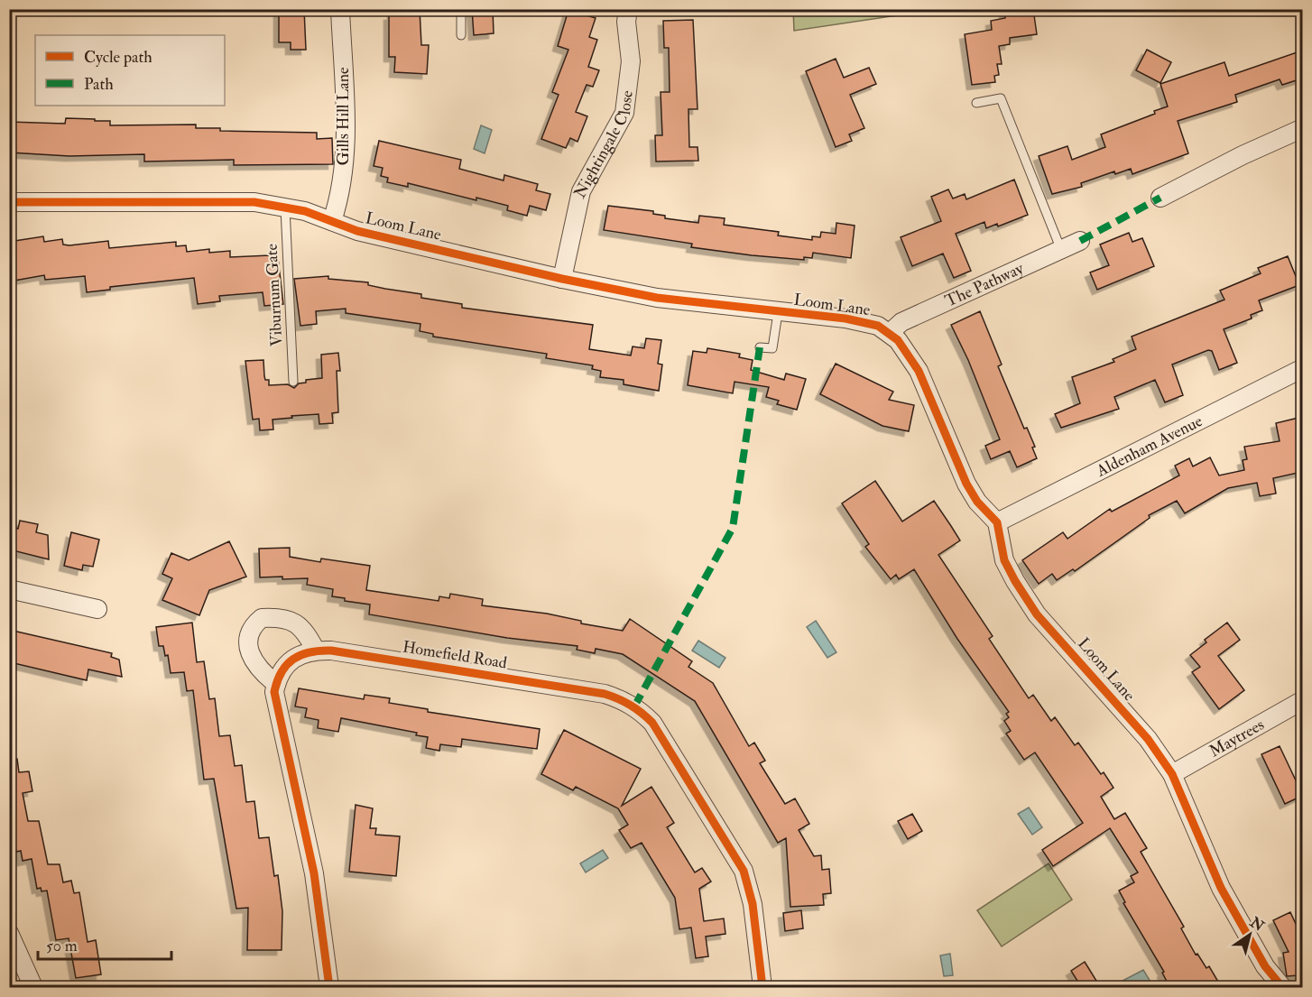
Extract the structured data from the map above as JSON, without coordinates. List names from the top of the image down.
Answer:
{
  "streets": {
    "street": [
      "Gills Hill Lane",
      "Nightingale Close",
      "Loom Lane",
      "The Pathway",
      "Aldenham Avenue",
      "Homefield Road",
      "Maytrees"
    ],
    "lane": ["Viburnum Gate"]
  },
  "crossings": [
    ["Gills Hill Lane", "Loom Lane"],
    ["Nightingale Close", "Loom Lane"],
    ["Loom Lane", "The Pathway"],
    ["Loom Lane", "Viburnum Gate"],
    ["Loom Lane", "Aldenham Avenue"],
    ["Loom Lane", "Maytrees"]
  ],
  "legend": ["Cycle path", "Path"],
  "scale_bar": "50 m",
  "north": "top right"
}
